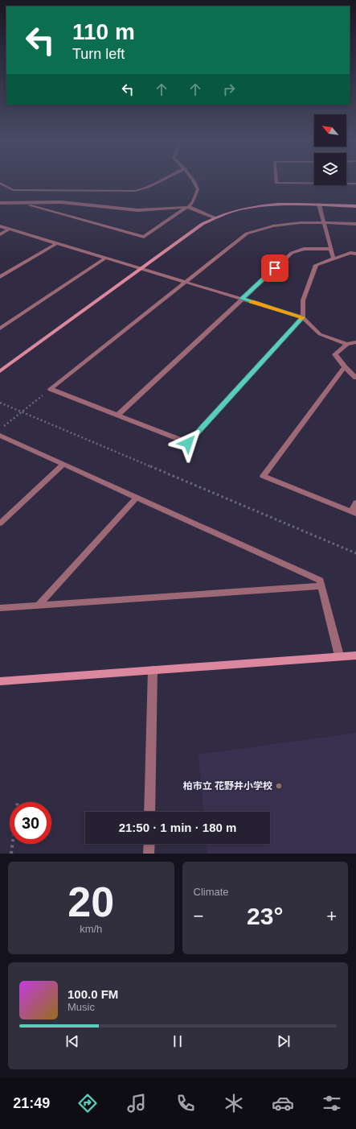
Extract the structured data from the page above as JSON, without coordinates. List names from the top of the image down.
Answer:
{
  "places": ["柏市立 花野井小学校"],
  "north": "top left",
  "page": {
    "turn": ["110 m", "Turn left"],
    "limit": "30",
    "trip": "21:50 · 1 min · 180 m",
    "tile": [
      ["20", "km/h"],
      "Climate"
    ],
    "heat": ["−", "23°", "+"],
    "song": ["100.0 FM", "Music"],
    "tabs": "21:49"
  }
}
